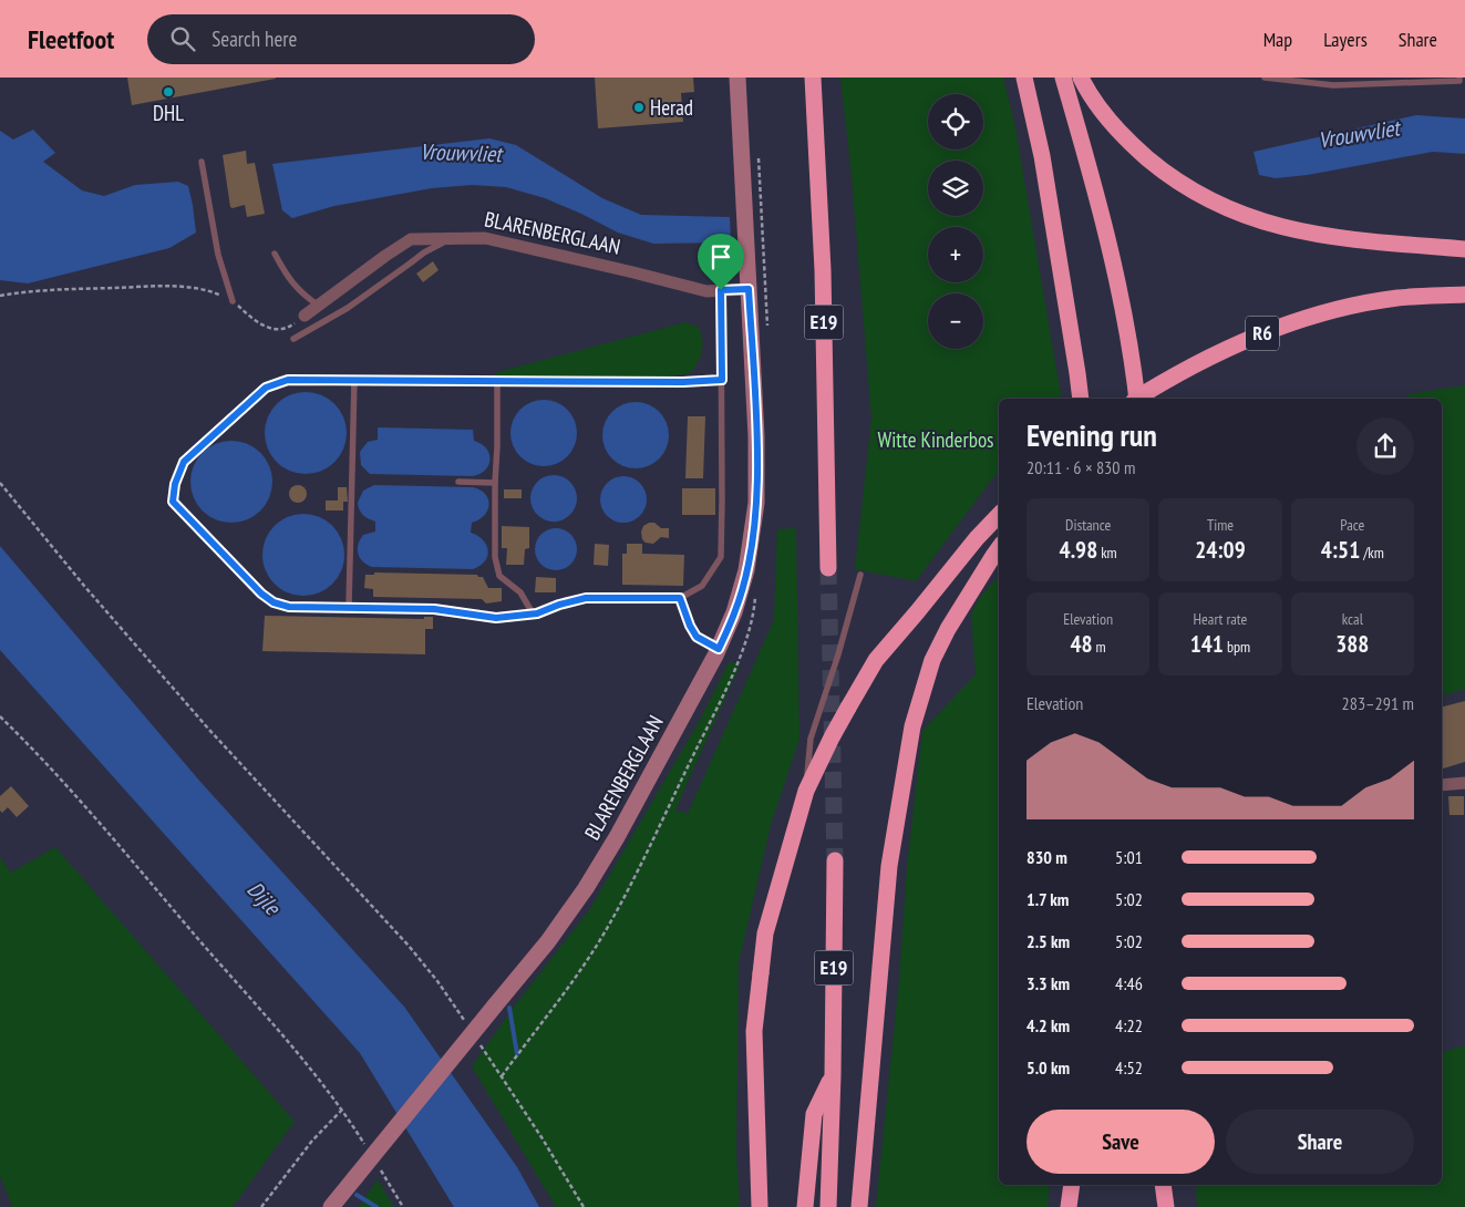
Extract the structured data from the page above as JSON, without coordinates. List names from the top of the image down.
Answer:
{
  "streets": {
    "highway": ["E19", "R6"],
    "street": ["BLARENBERGLAAN"]
  },
  "water": ["Vrouwvliet", "Dijle"],
  "parks": ["Witte Kinderbos"],
  "places": ["DHL", "Herad"],
  "page": {
    "header": "Fleetfoot",
    "search": "Search here",
    "nav": ["Map", "Layers", "Share"],
    "map_buttons": ["+", "−"],
    "heading": ["Evening run", "20:11 · 6 × 830 m"],
    "stats": [
      ["Distance", "4.98 km"],
      ["Time", "24:09"],
      ["Pace", "4:51 /km"],
      ["Elevation", "48 m"],
      ["Heart rate", "141 bpm"],
      ["kcal", "388"]
    ],
    "chart": ["Elevation", "283–291 m"],
    "list": [
      {
        "name": "830 m",
        "note": "5:01"
      },
      {
        "name": "1.7 km",
        "note": "5:02"
      },
      {
        "name": "2.5 km",
        "note": "5:02"
      },
      {
        "name": "3.3 km",
        "note": "4:46"
      },
      {
        "name": "4.2 km",
        "note": "4:22"
      },
      {
        "name": "5.0 km",
        "note": "4:52"
      }
    ],
    "buttons": ["Save", "Share"]
  }
}
